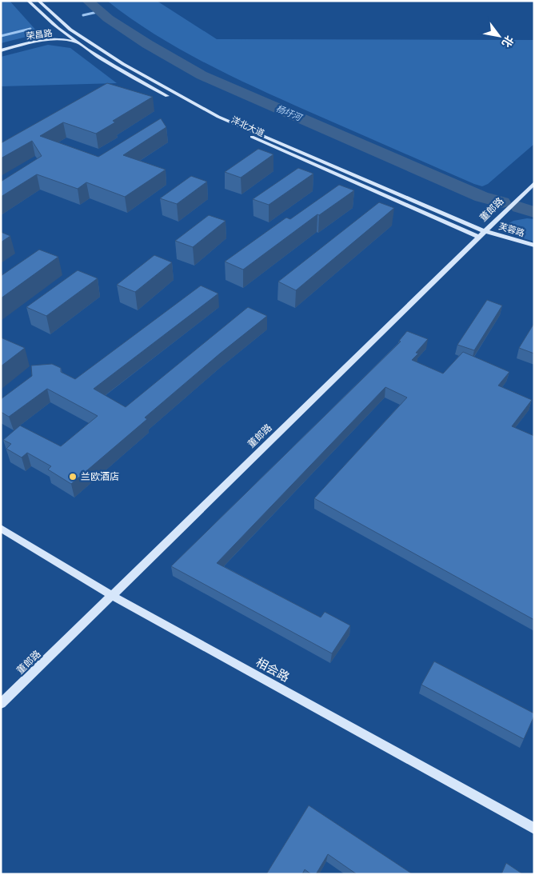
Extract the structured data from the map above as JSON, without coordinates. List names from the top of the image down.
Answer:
{
  "streets": {
    "street": [
      "荣昌路",
      "洋北大道",
      "董郎路",
      "芙蓉路",
      "相会路"
    ]
  },
  "crossings": [
    ["荣昌路", "洋北大道"],
    ["洋北大道", "董郎路"],
    ["洋北大道", "芙蓉路"],
    ["董郎路", "芙蓉路"],
    ["董郎路", "相会路"]
  ],
  "water": ["杨圩河"],
  "places": ["兰欧酒店"],
  "north": "bottom right"
}
